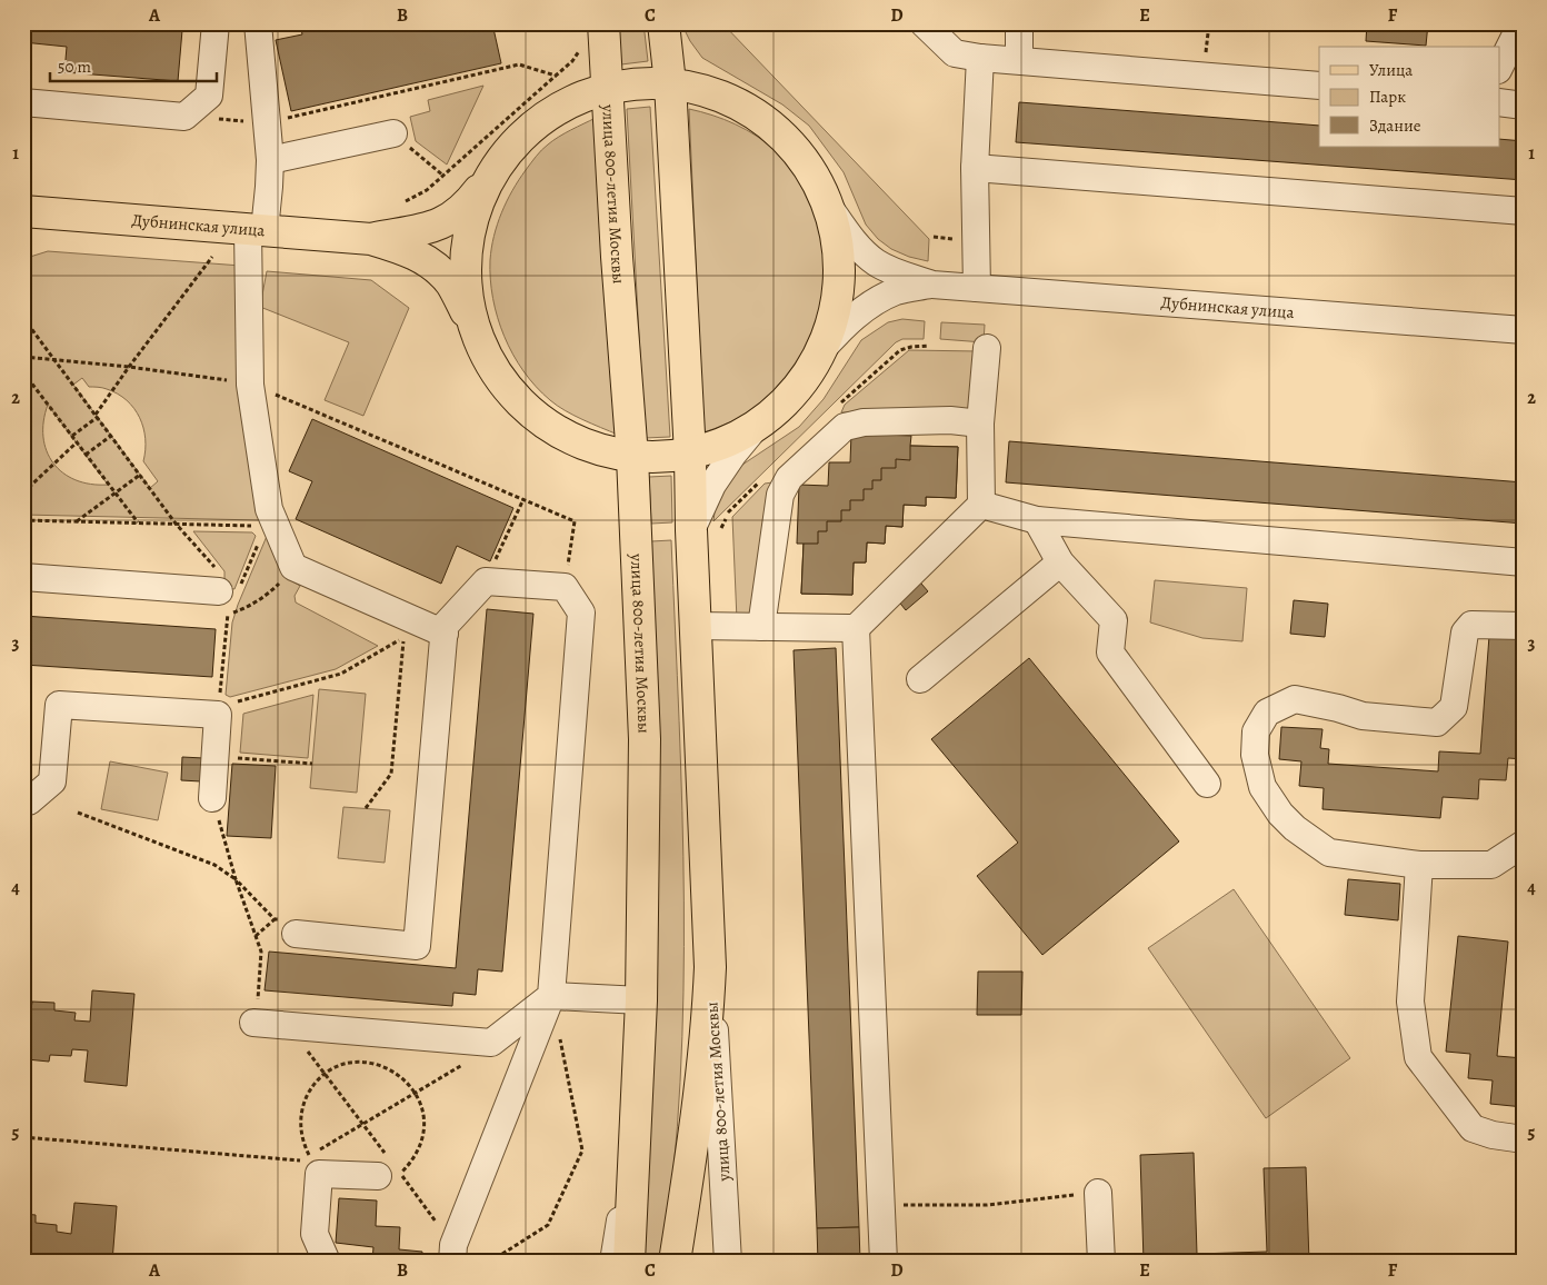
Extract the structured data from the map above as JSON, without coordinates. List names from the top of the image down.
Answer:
{
  "streets": {
    "main road": ["улица 800-летия Москвы", "Дубнинская улица"]
  },
  "legend": ["Улица", "Парк", "Здание"],
  "scale_bar": "50 m",
  "grid": {
    "columns": [
      "A",
      "B",
      "C",
      "D",
      "E",
      "F"
    ],
    "rows": [
      "1",
      "2",
      "3",
      "4",
      "5"
    ]
  }
}
